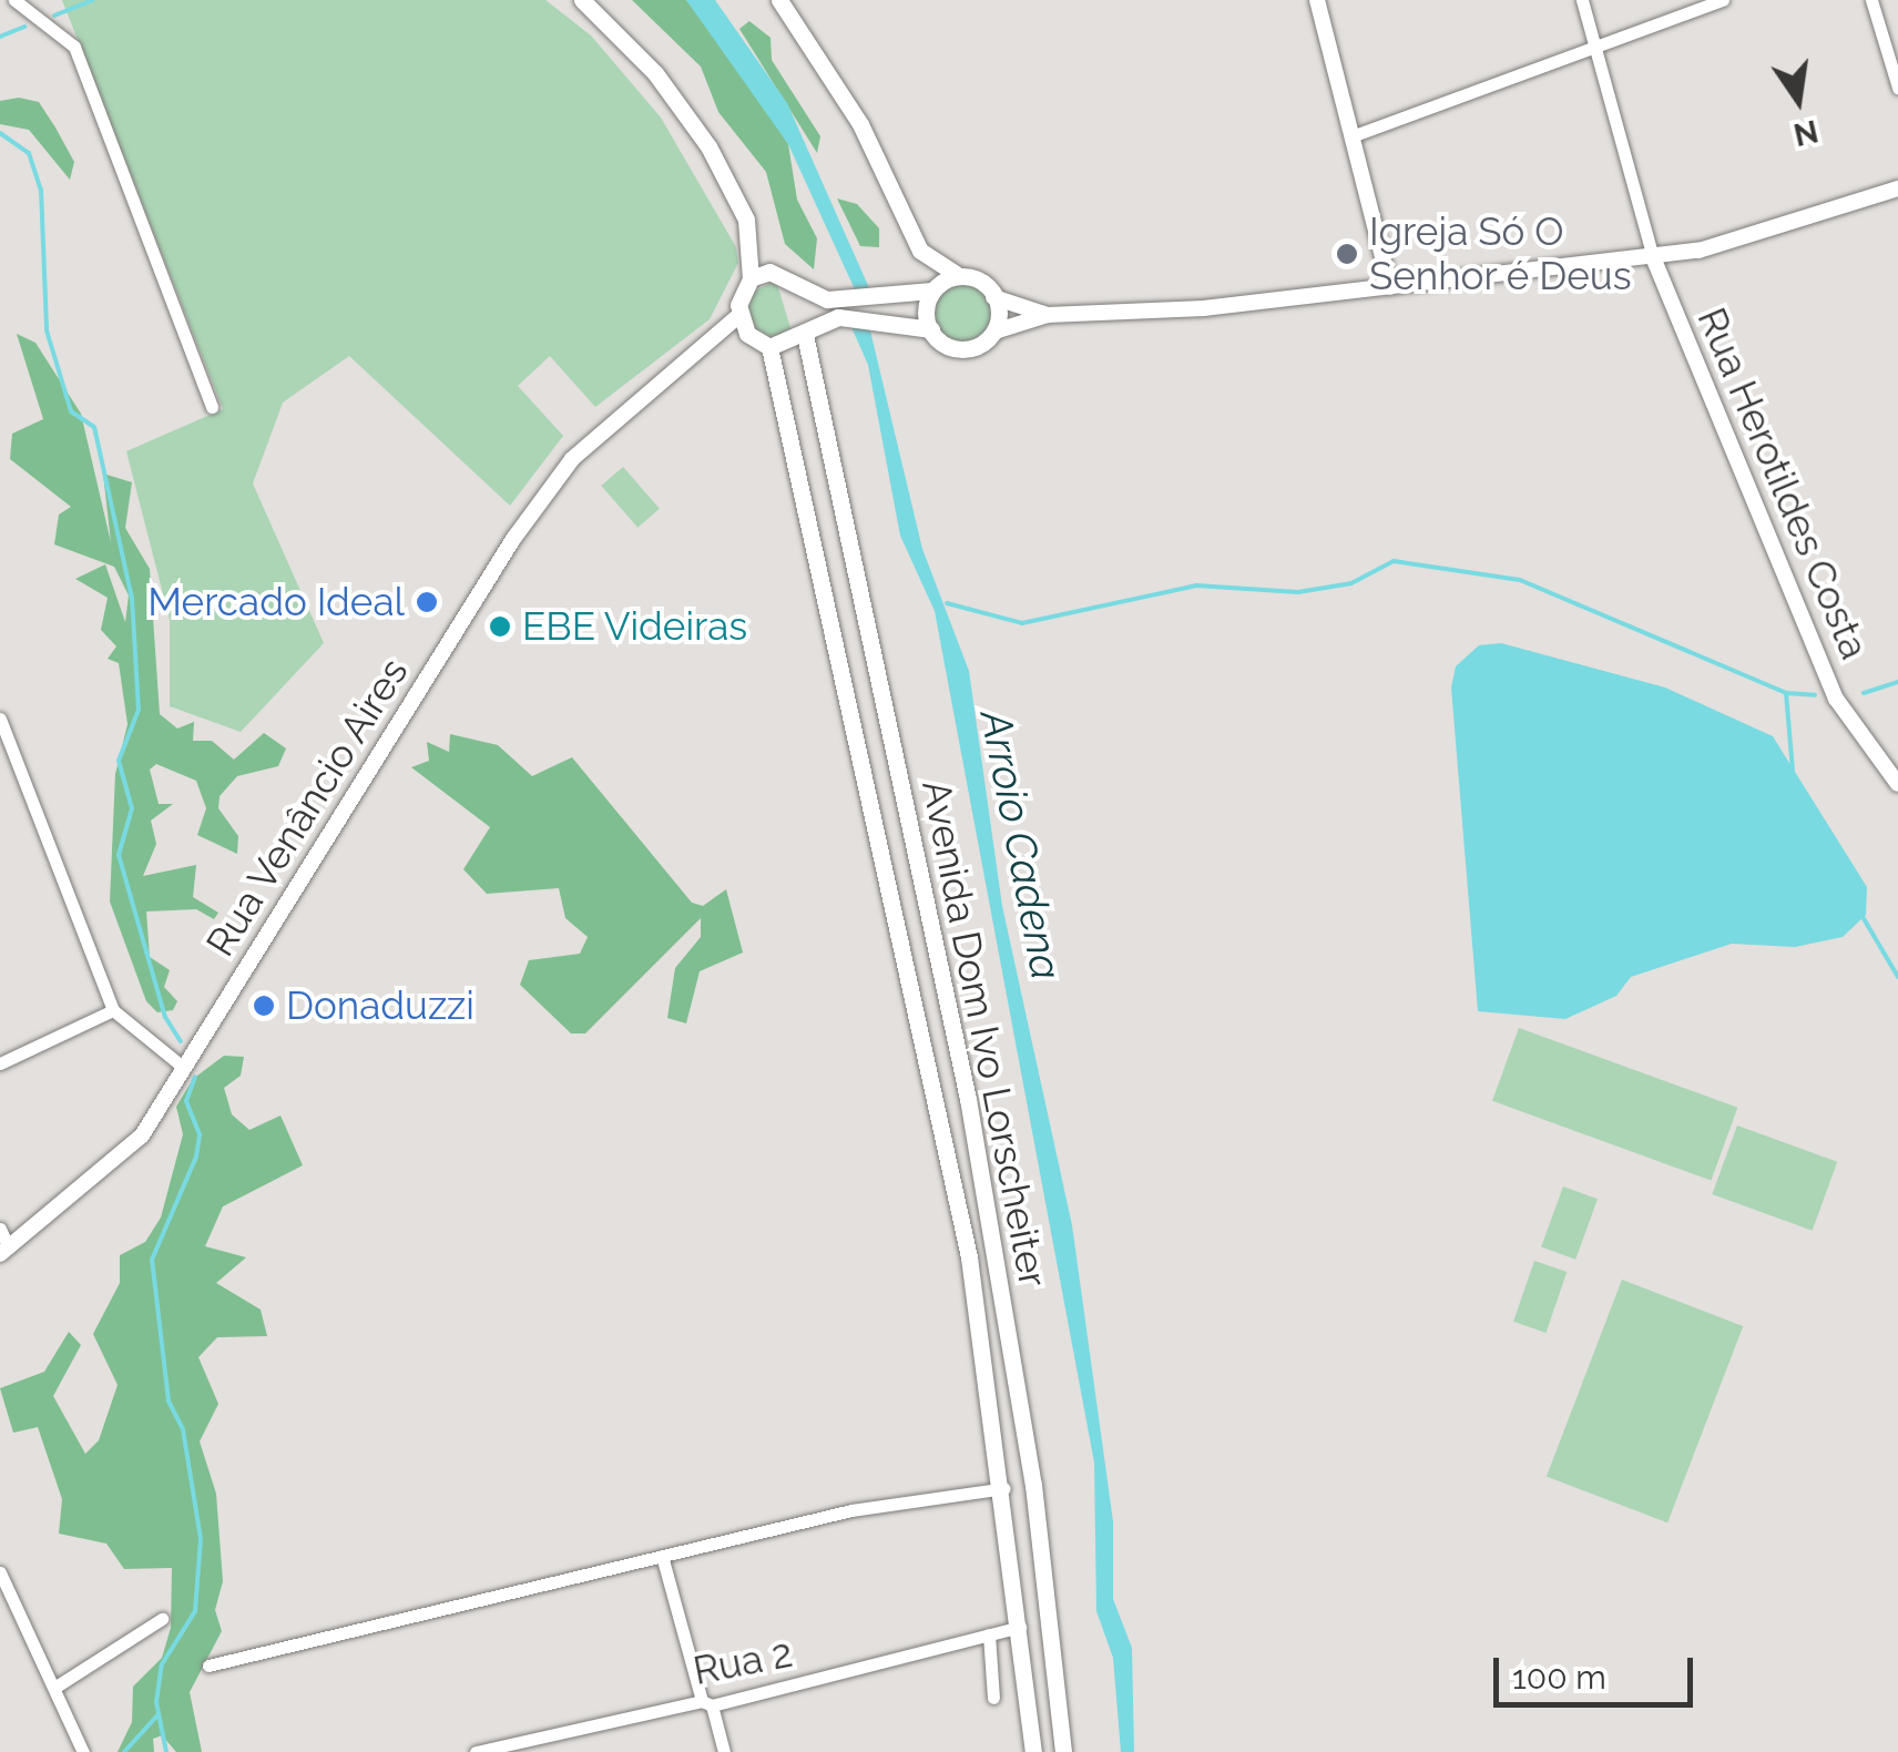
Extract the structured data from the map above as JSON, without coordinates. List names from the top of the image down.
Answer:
{
  "streets": {
    "main road": ["Avenida Dom Ivo Lorscheiter"],
    "street": ["Rua Herotildes Costa", "Rua Venâncio Aires", "Rua 2"]
  },
  "crossings": [
    ["Rua Venâncio Aires", "Avenida Dom Ivo Lorscheiter"],
    ["Avenida Dom Ivo Lorscheiter", "Rua 2"]
  ],
  "water": ["Arroio Cadena"],
  "places": [
    "Igreja Só O Senhor é Deus",
    "Mercado Ideal",
    "EBE Videiras",
    "Donaduzzi"
  ],
  "scale_bar": "100 m",
  "north": "bottom"
}
